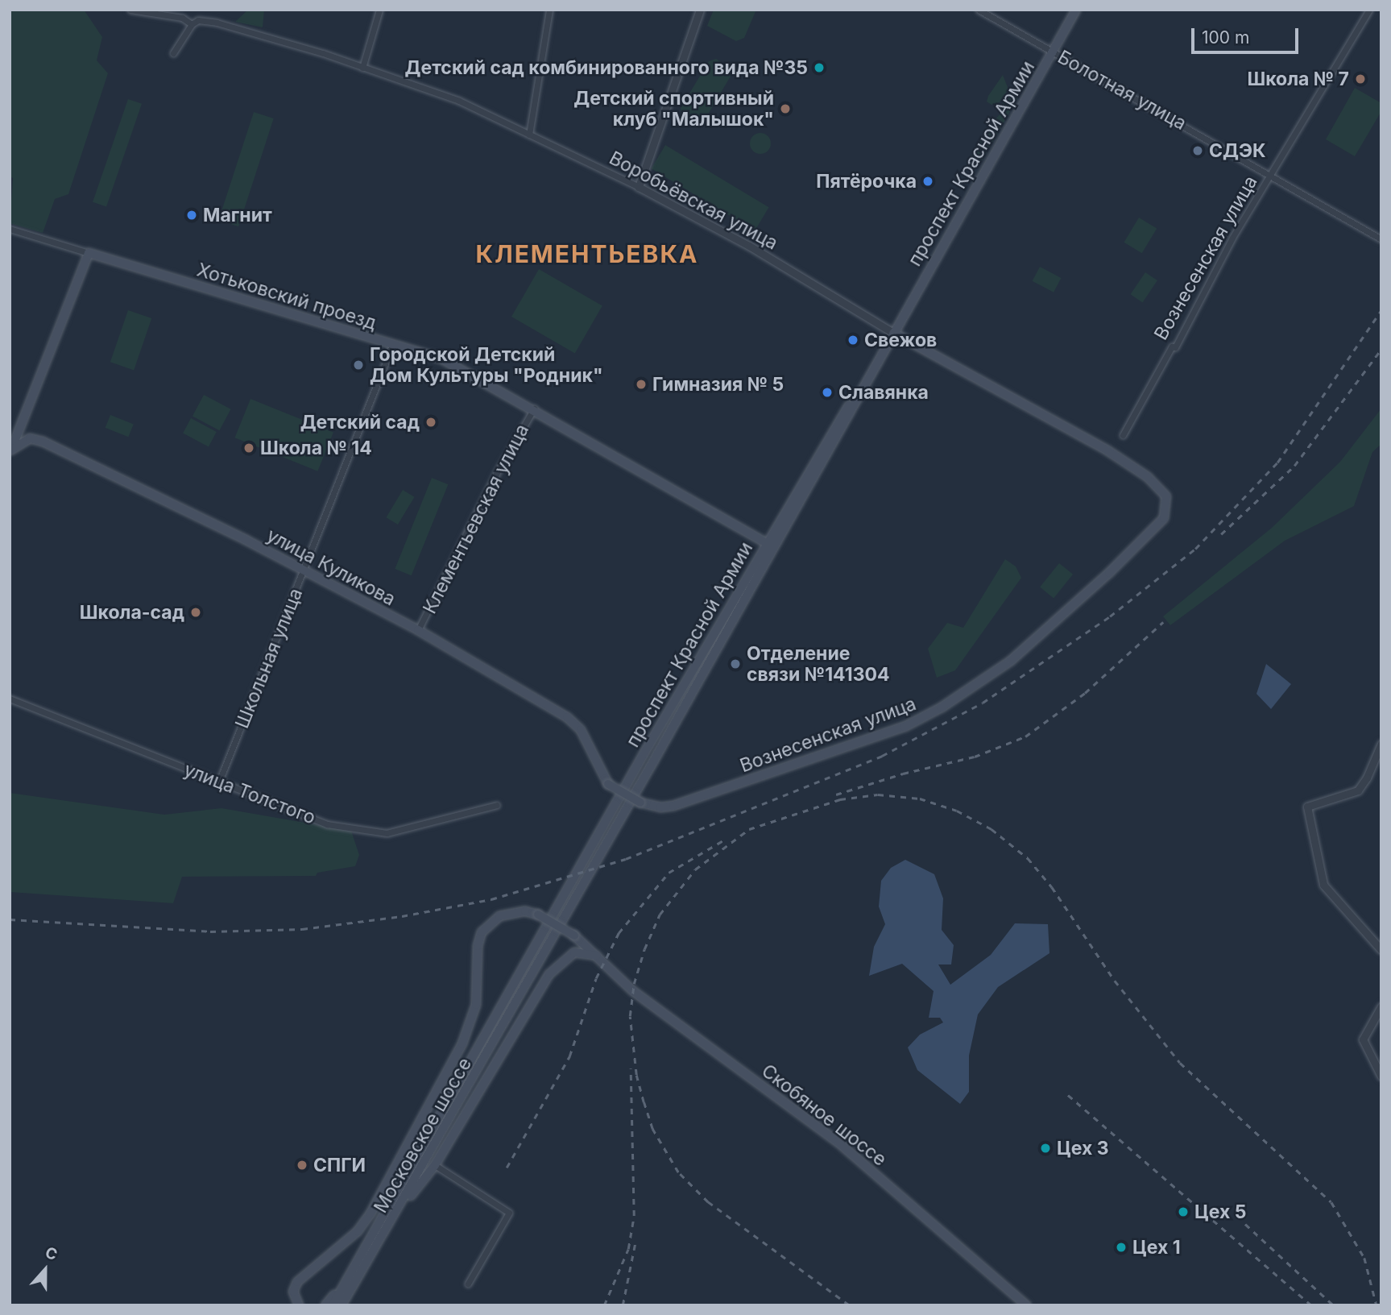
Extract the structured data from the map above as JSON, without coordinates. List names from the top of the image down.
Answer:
{
  "streets": {
    "main road": [
      "проспект Красной Армии",
      "Воробьёвская улица",
      "Вознесенская улица",
      "Хотьковский проезд",
      "улица Куликова",
      "Скобяное шоссе",
      "Московское шоссе"
    ],
    "street": [
      "Болотная улица",
      "Клементьевская улица",
      "Школьная улица",
      "улица Толстого"
    ]
  },
  "crossings": [
    ["Болотная улица", "проспект Красной Армии"],
    ["Болотная улица", "Вознесенская улица"],
    ["проспект Красной Армии", "Воробьёвская улица"],
    ["проспект Красной Армии", "Хотьковский проезд"],
    ["проспект Красной Армии", "Московское шоссе"],
    ["Воробьёвская улица", "Вознесенская улица"],
    ["Вознесенская улица", "улица Куликова"],
    ["Хотьковский проезд", "Клементьевская улица"],
    ["Хотьковский проезд", "Школьная улица"],
    ["Клементьевская улица", "улица Куликова"],
    ["улица Куликова", "Школьная улица"],
    ["Школьная улица", "улица Толстого"],
    ["Скобяное шоссе", "Московское шоссе"]
  ],
  "districts": ["КЛЕМЕНТЬЕВКА"],
  "places": [
    "Детский сад комбинированного вида №35",
    "Школа № 7",
    "Детский спортивный клуб \"Малышок\"",
    "СДЭК",
    "Пятёрочка",
    "Магнит",
    "Свежов",
    "Городской Детский Дом Культуры \"Родник\"",
    "Гимназия № 5",
    "Славянка",
    "Детский сад",
    "Школа № 14",
    "Школа-сад",
    "Отделение связи №141304",
    "Цех 3",
    "СПГИ",
    "Цех 5",
    "Цех 1"
  ],
  "scale_bar": "100 m",
  "north": "top"
}
